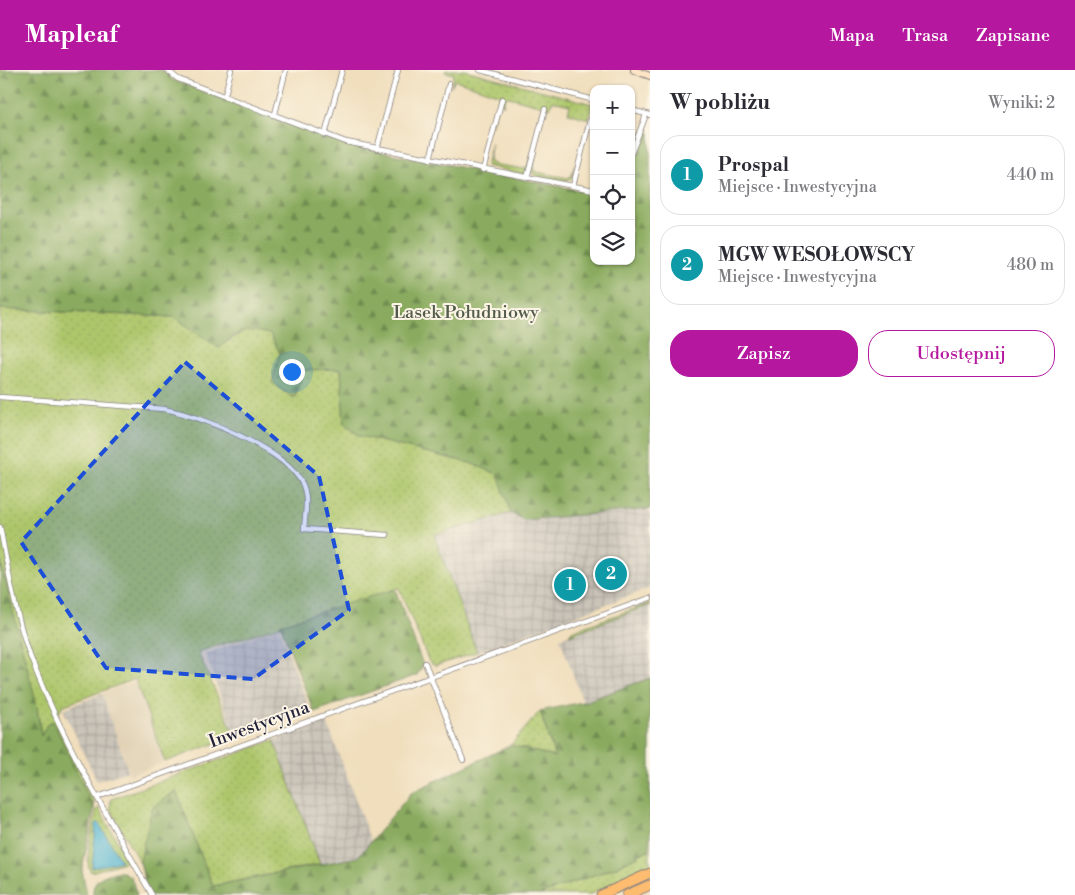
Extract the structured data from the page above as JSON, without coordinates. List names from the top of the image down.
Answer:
{
  "streets": {
    "street": ["Inwestycyjna"]
  },
  "parks": ["Lasek Południowy"],
  "page": {
    "header": "Mapleaf",
    "nav": ["Mapa", "Trasa", "Zapisane"],
    "heading": ["W pobliżu", "Wyniki: 2"],
    "map_buttons": ["+", "−"],
    "list": [
      {
        "mark": "1",
        "name": "Prospal",
        "note": "Miejsce · Inwestycyjna",
        "value": "440 m"
      },
      {
        "mark": "2",
        "name": "MGW WESOŁOWSCY",
        "note": "Miejsce · Inwestycyjna",
        "value": "480 m"
      }
    ],
    "buttons": ["Zapisz", "Udostępnij"],
    "pins": ["2", "1"]
  }
}
